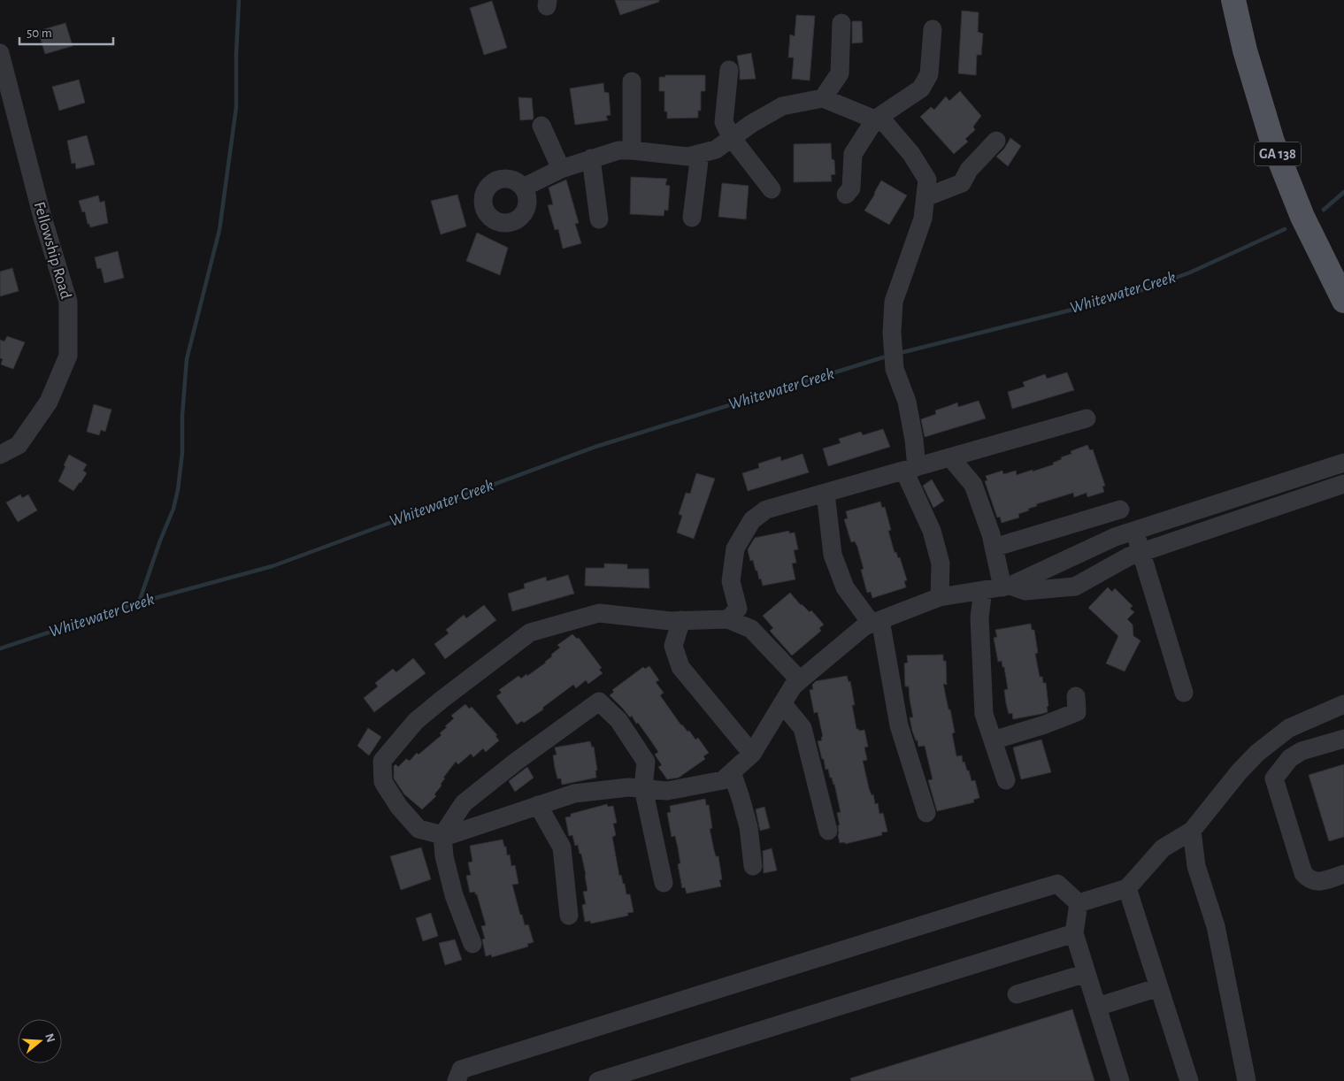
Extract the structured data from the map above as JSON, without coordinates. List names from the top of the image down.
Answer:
{
  "streets": {
    "main road": ["GA 138"],
    "street": ["Fellowship Road"]
  },
  "water": ["Whitewater Creek"],
  "scale_bar": "50 m",
  "north": "right"
}
